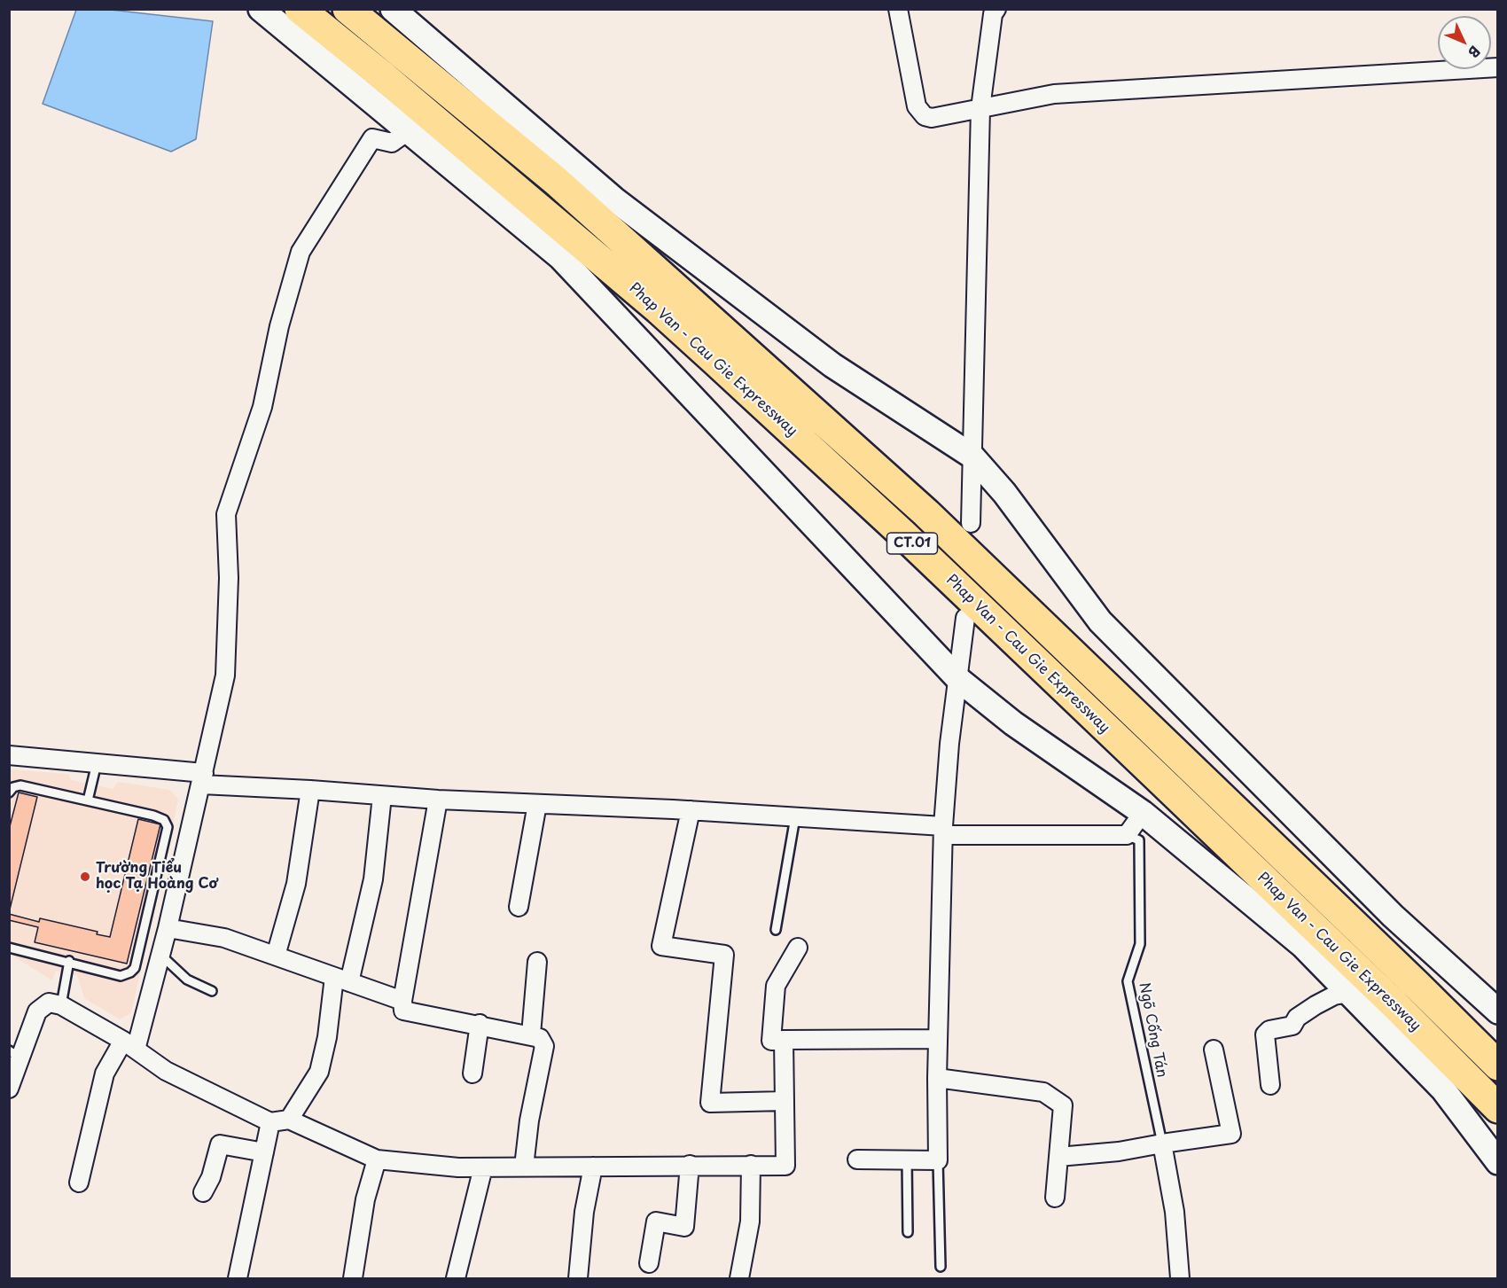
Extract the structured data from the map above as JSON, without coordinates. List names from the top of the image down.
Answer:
{
  "streets": {
    "highway": ["Phap Van - Cau Gie Expressway", "CT.01"],
    "lane": ["Ngõ Cống Tán"]
  },
  "places": ["Trường Tiểu học Tạ Hoàng Cơ"],
  "north": "bottom right"
}
